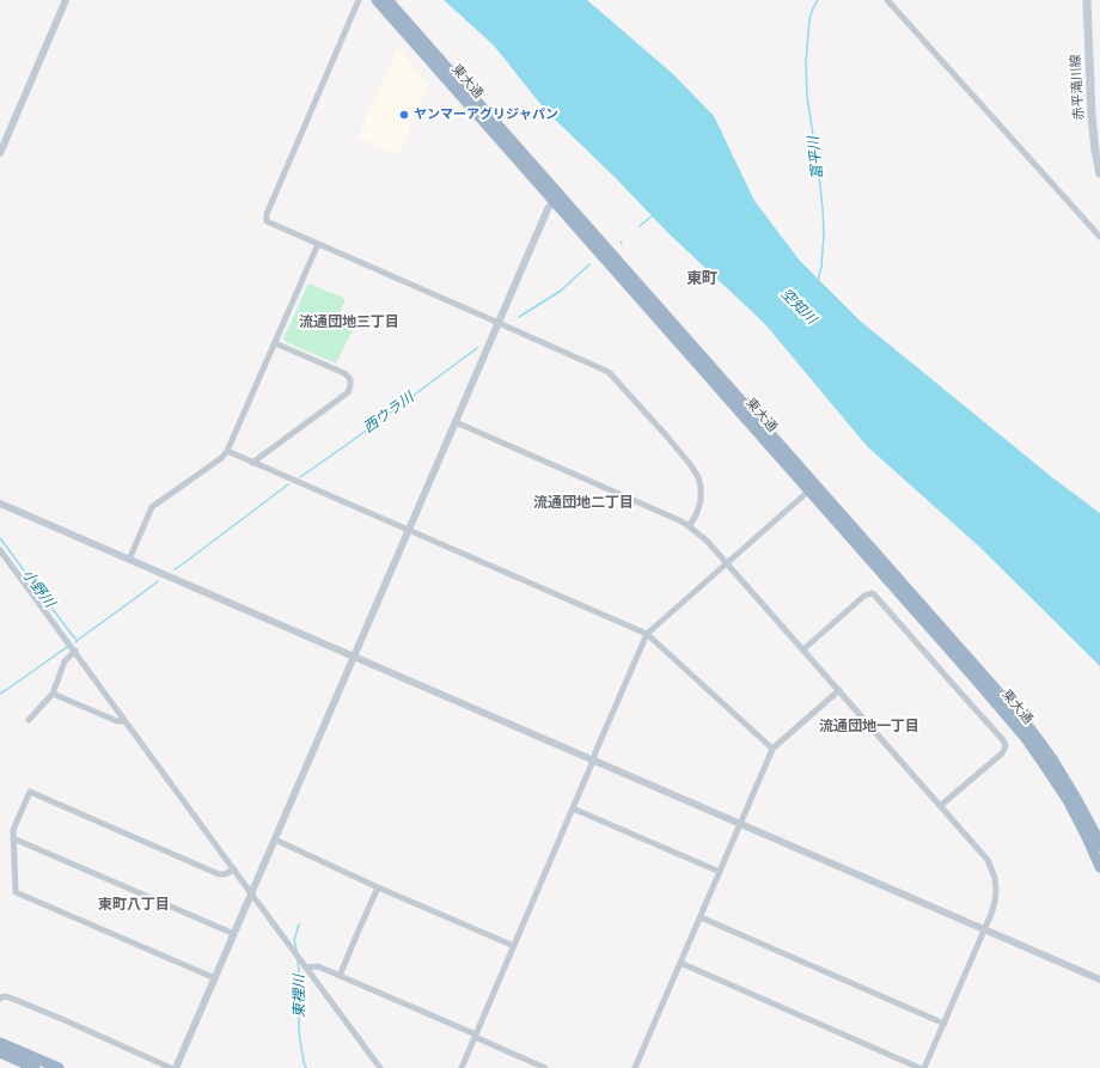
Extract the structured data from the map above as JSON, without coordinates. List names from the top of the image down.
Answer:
{
  "streets": {
    "highway": ["東大通"],
    "main road": ["赤平滝川線"]
  },
  "districts": [
    "東町",
    "流通団地三丁目",
    "流通団地二丁目",
    "流通団地一丁目",
    "東町八丁目"
  ],
  "water": [
    "富平川",
    "空知川",
    "西ウラ川",
    "小野川",
    "東裡川"
  ],
  "places": ["ヤンマーアグリジャパン"]
}
